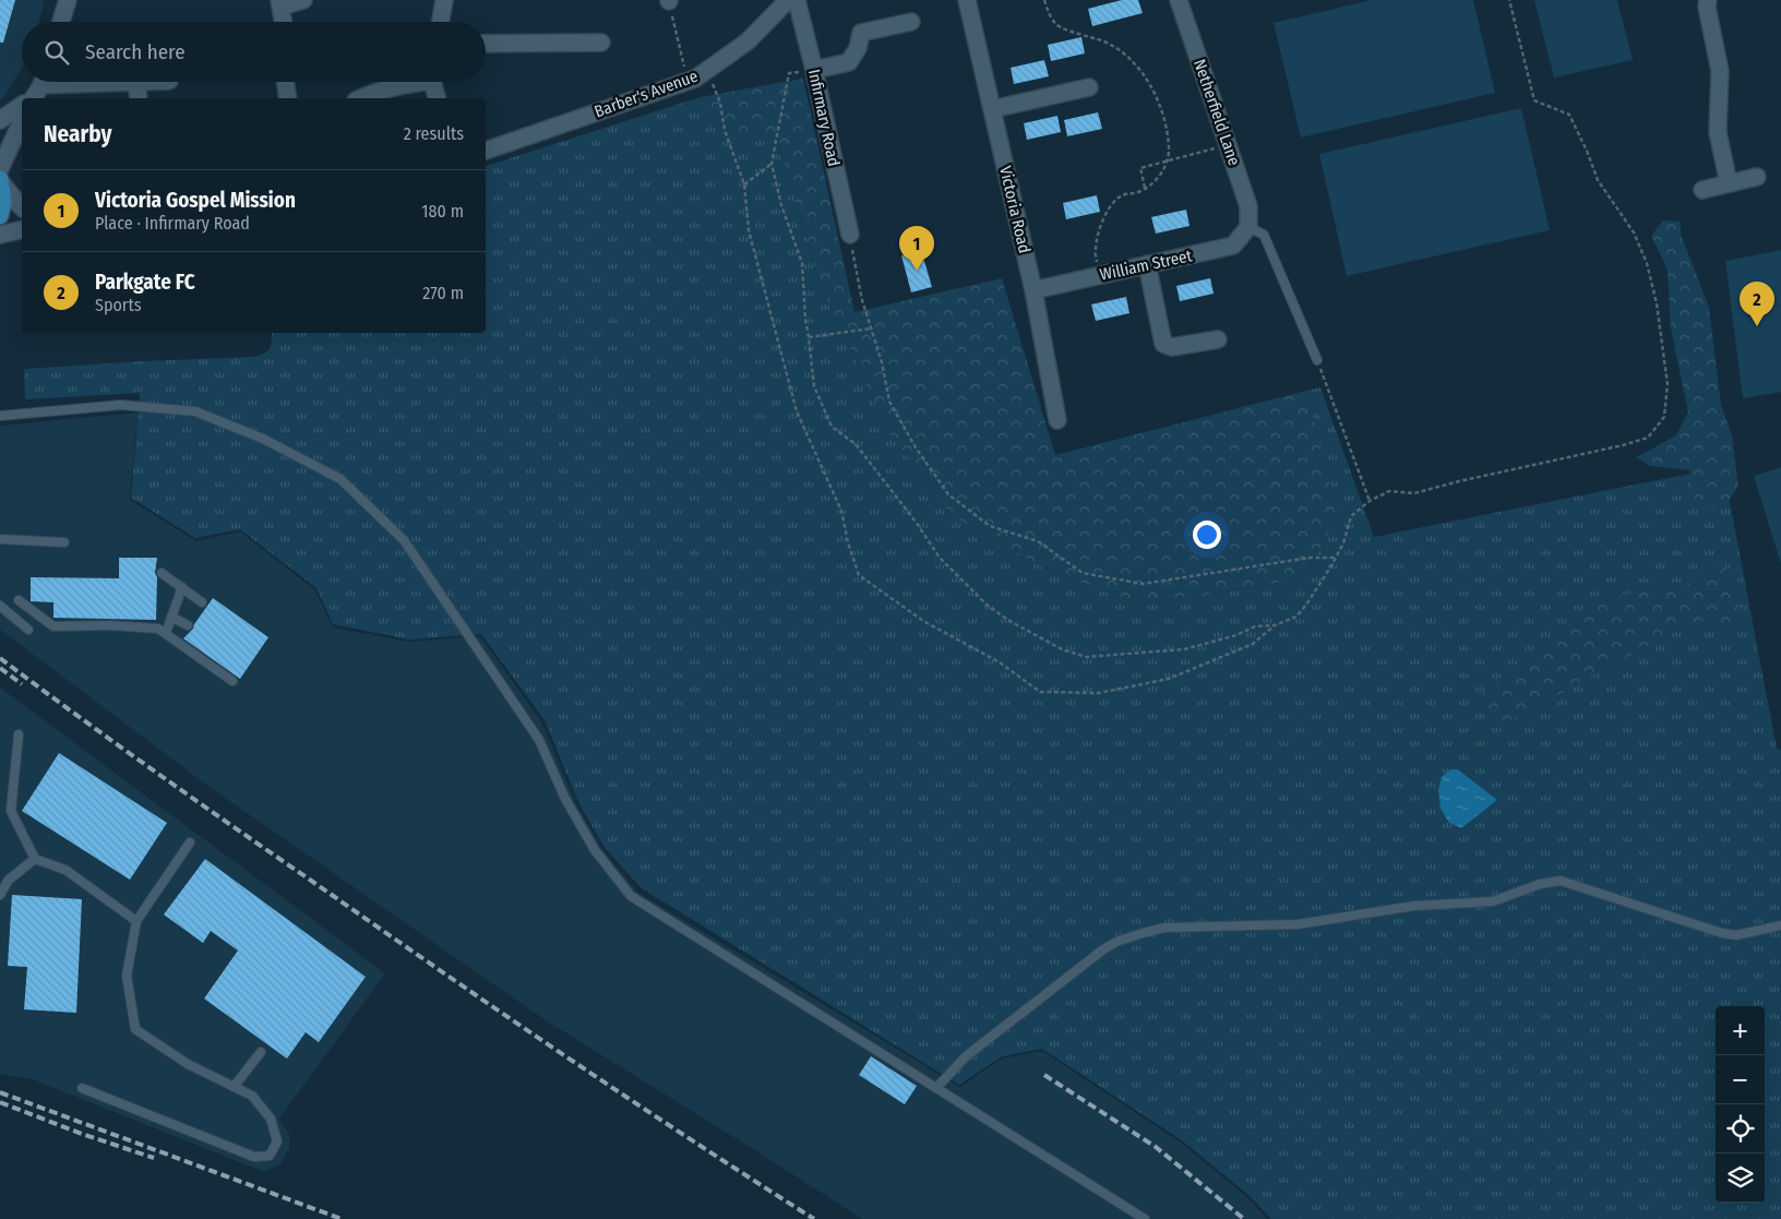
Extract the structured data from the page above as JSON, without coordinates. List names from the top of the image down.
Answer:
{
  "streets": {
    "street": [
      "Barber's Avenue",
      "Netherfield Lane",
      "Infirmary Road",
      "Victoria Road",
      "William Street"
    ]
  },
  "crossings": [
    ["Netherfield Lane", "William Street"],
    ["Victoria Road", "William Street"]
  ],
  "page": {
    "search": "Search here",
    "heading": ["Nearby", "2 results"],
    "list": [
      {
        "mark": "1",
        "name": "Victoria Gospel Mission",
        "note": "Place · Infirmary Road",
        "value": "180 m"
      },
      {
        "mark": "2",
        "name": "Parkgate FC",
        "note": "Sports",
        "value": "270 m"
      }
    ],
    "pins": ["1", "2"],
    "map_buttons": ["+", "−"]
  }
}
